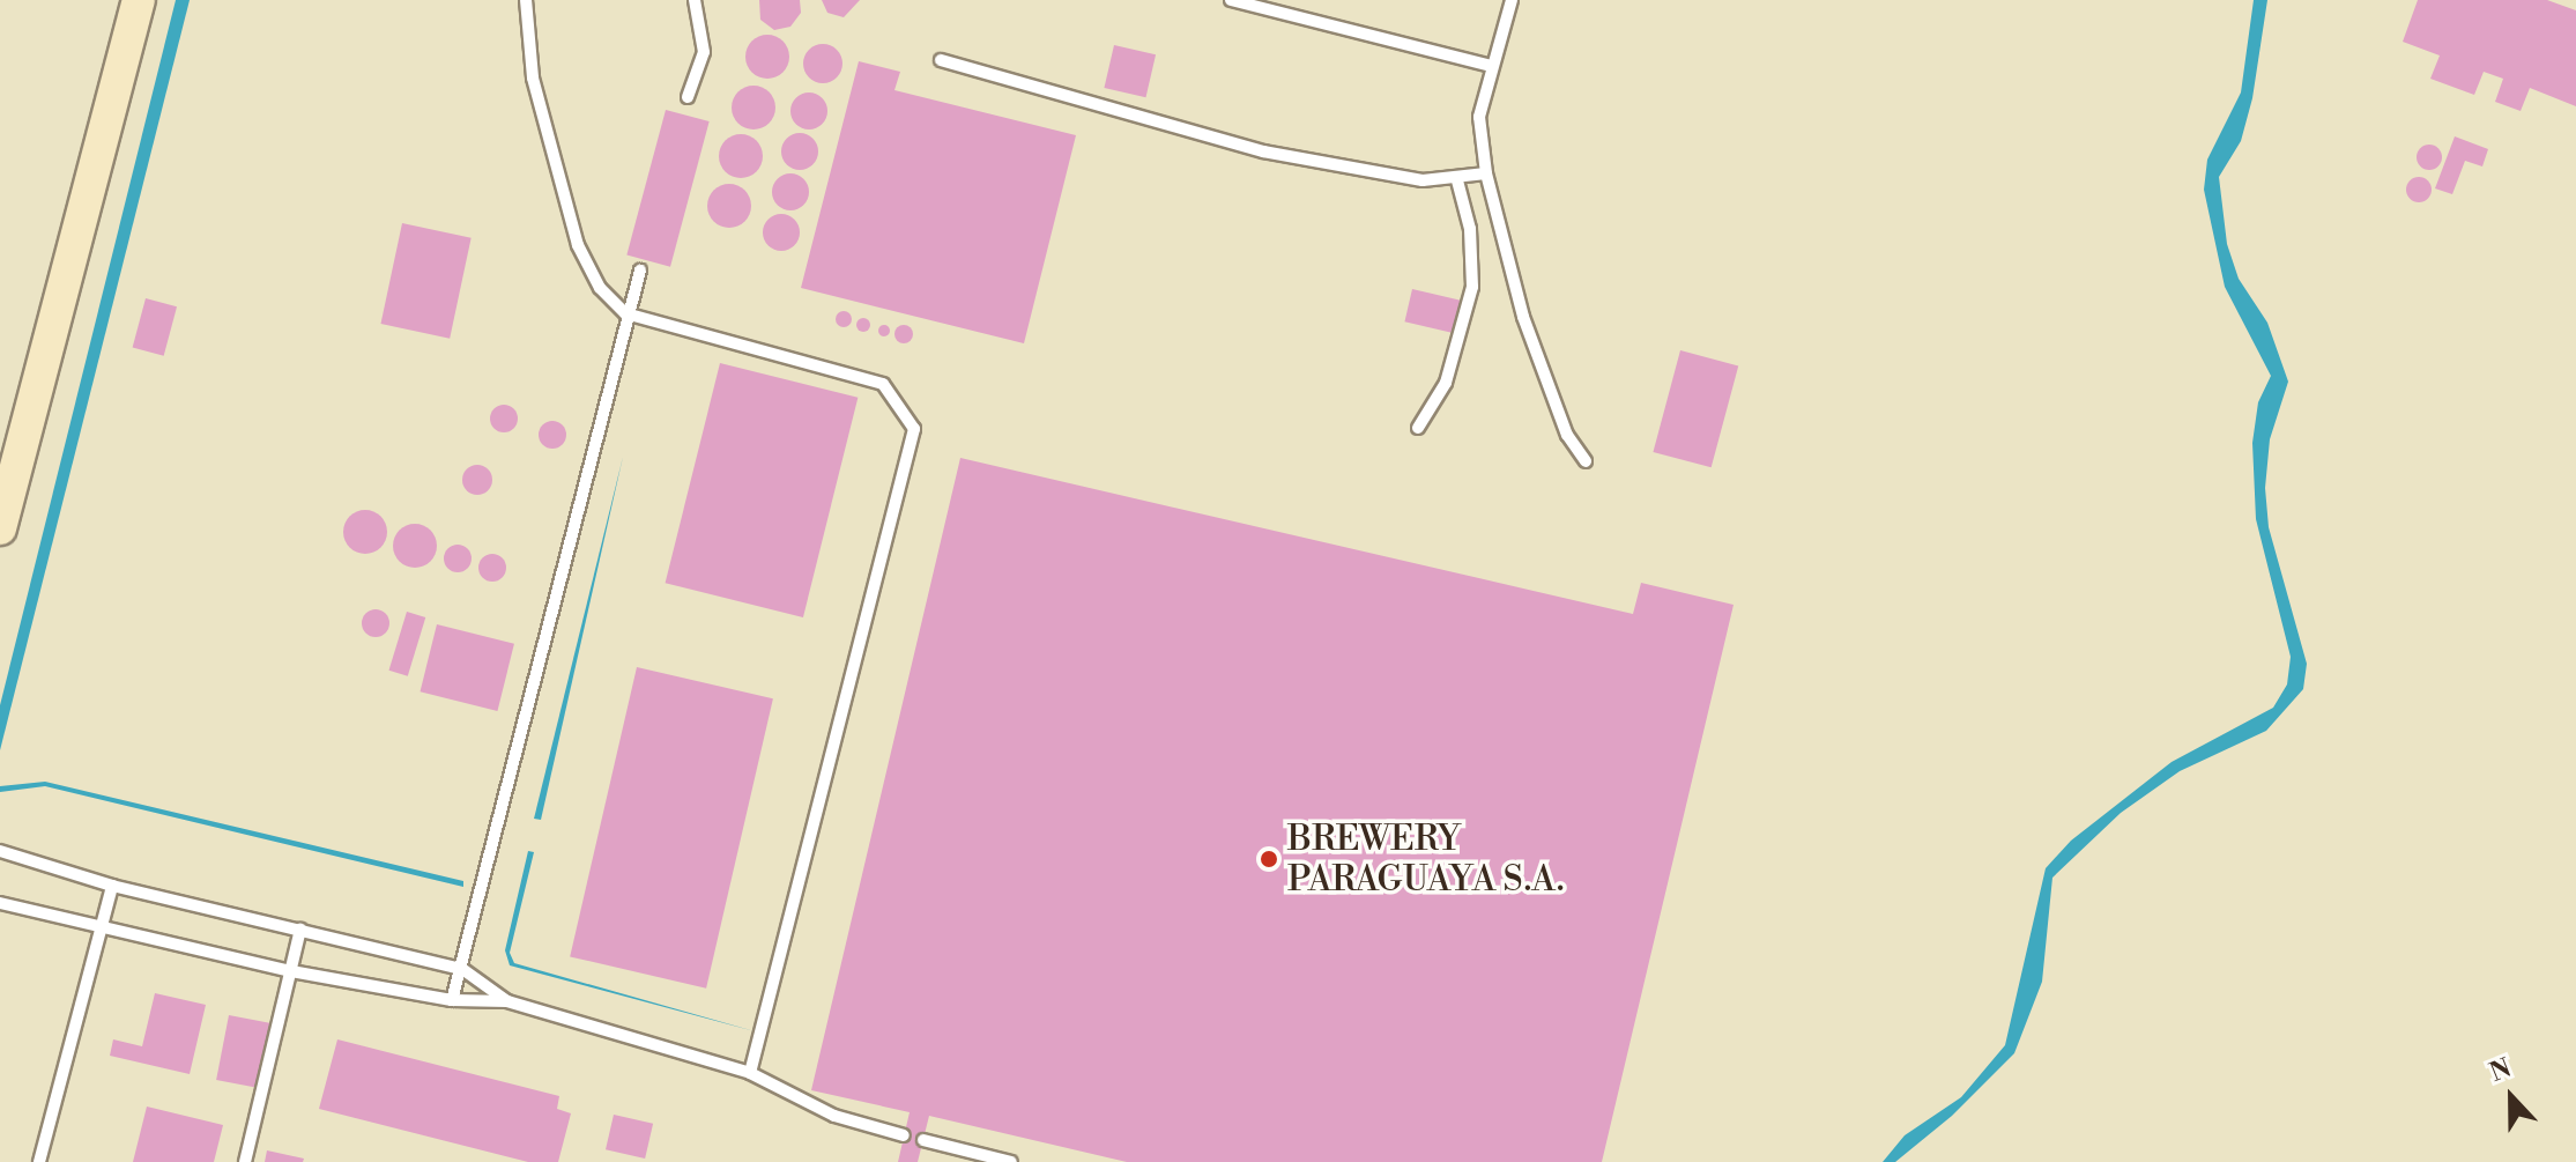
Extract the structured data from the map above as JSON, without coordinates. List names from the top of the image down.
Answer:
{
  "places": ["BREWERY PARAGUAYA S.A."],
  "north": "top"
}
